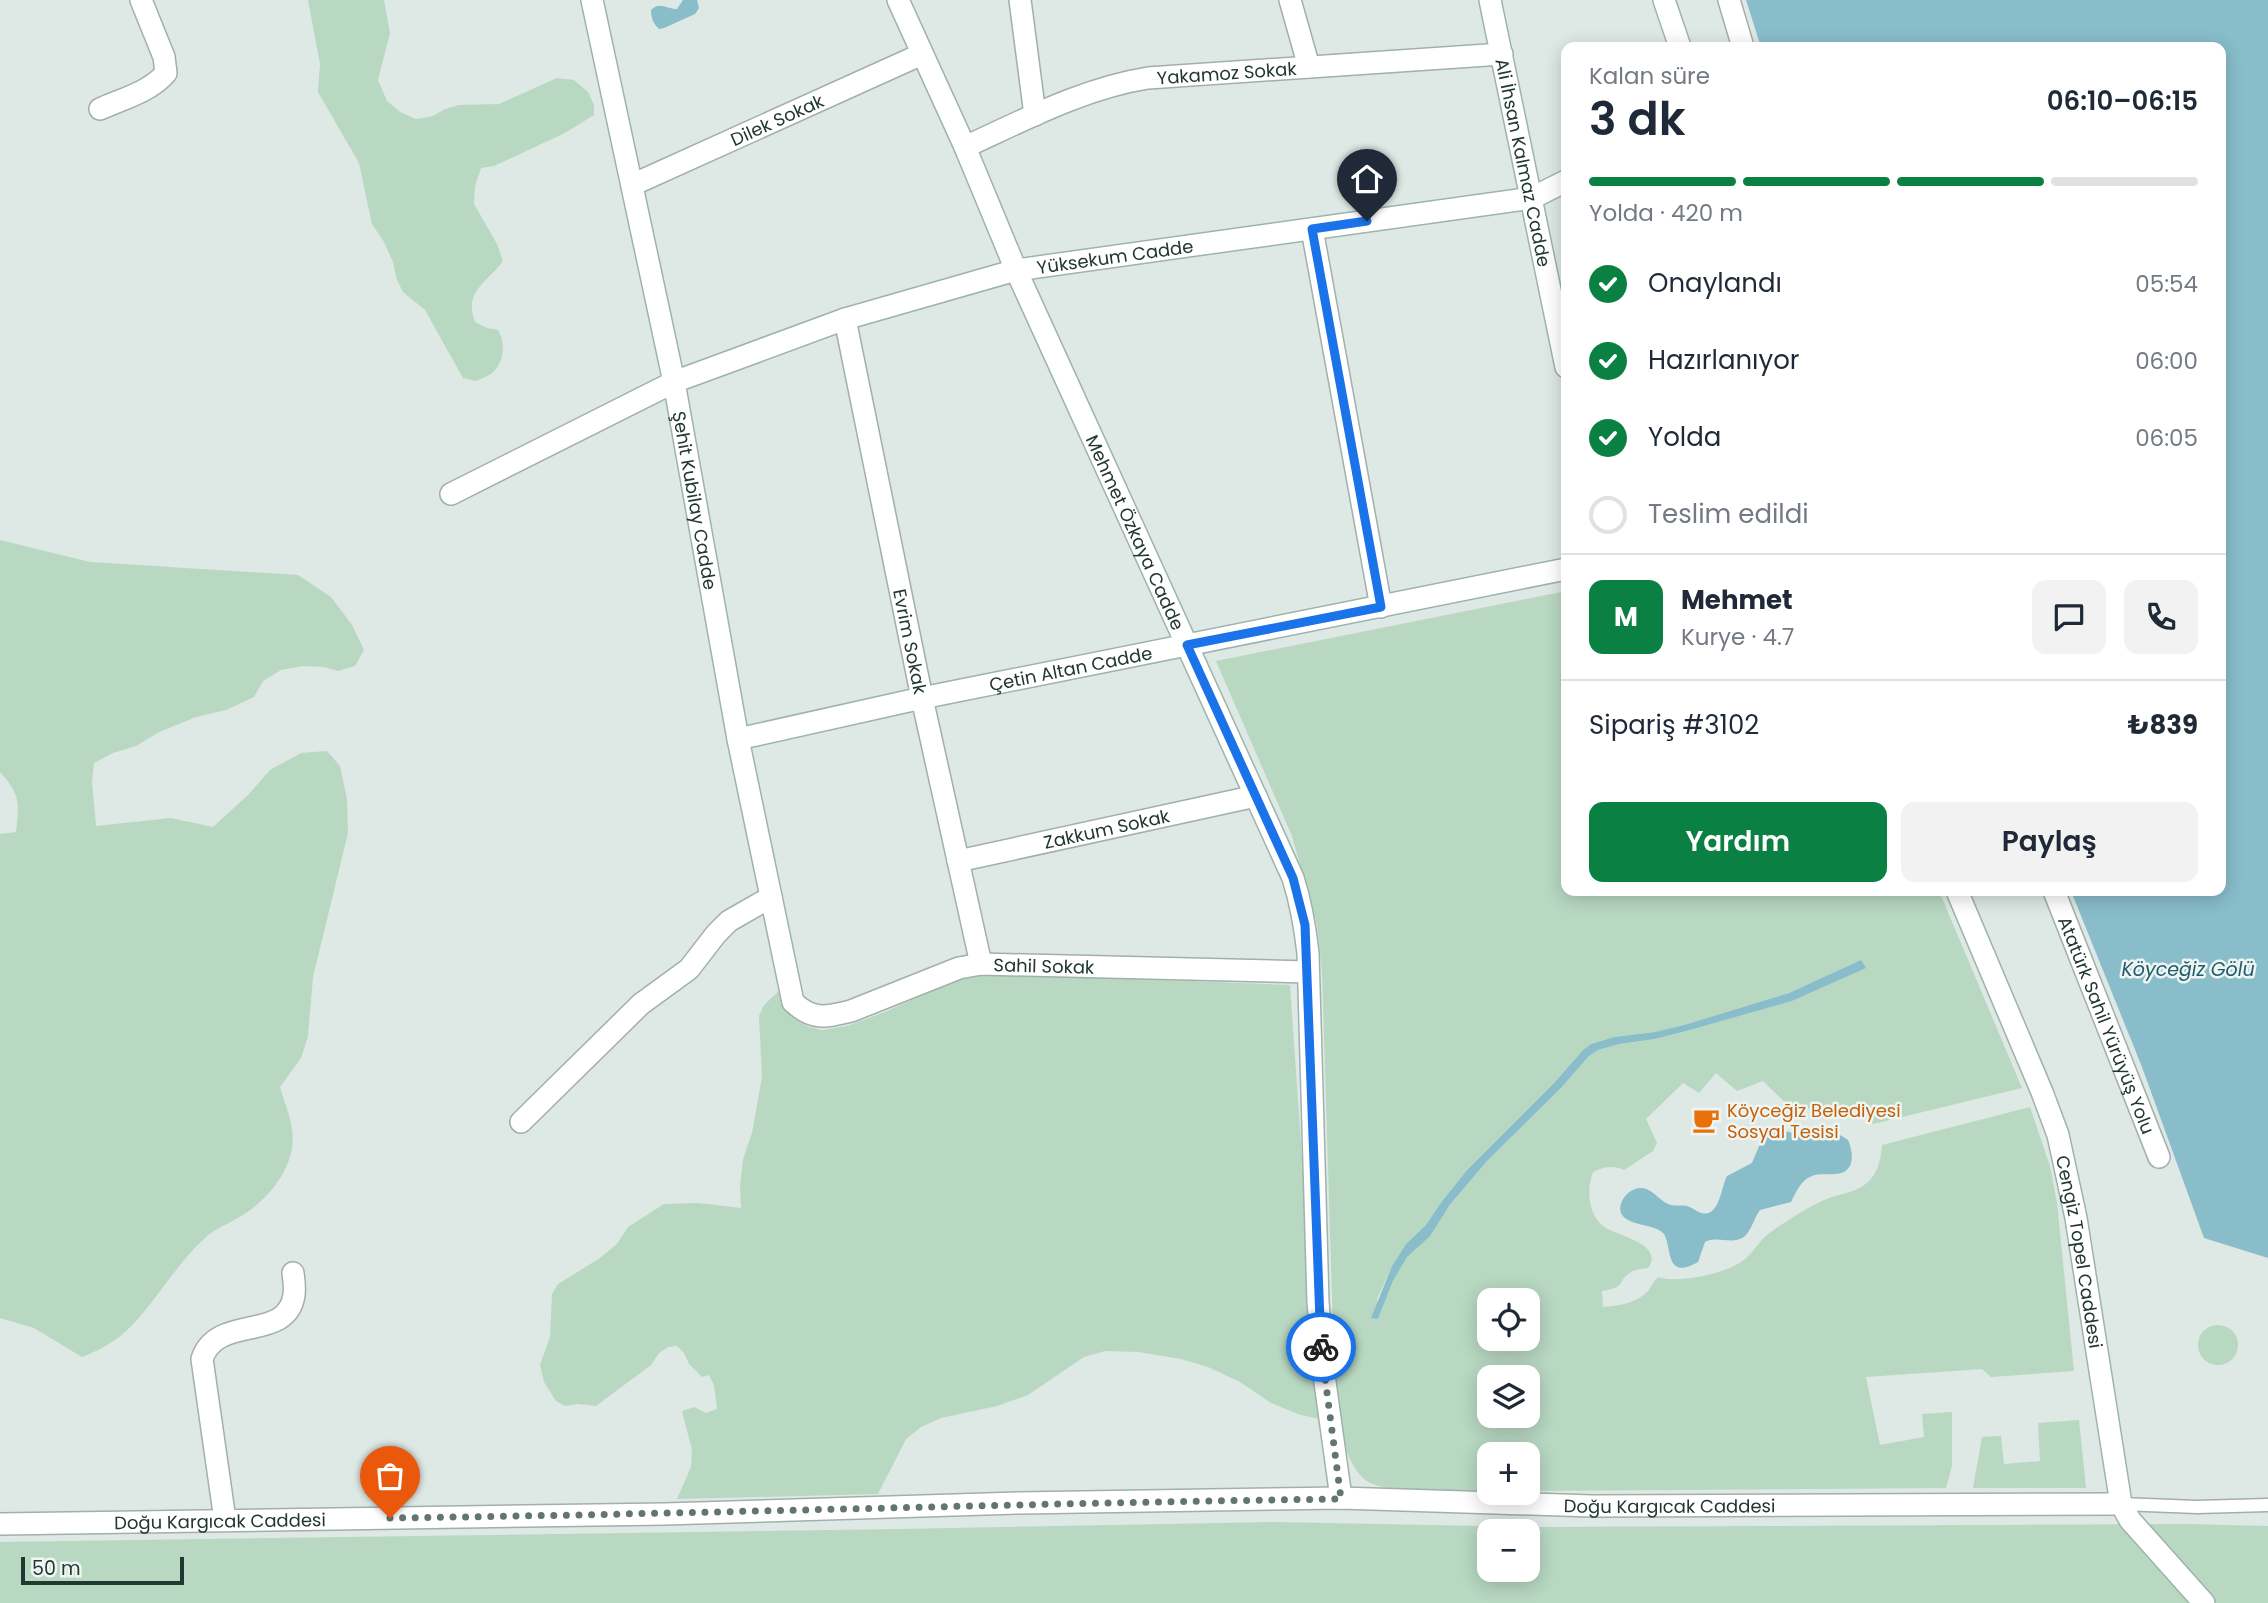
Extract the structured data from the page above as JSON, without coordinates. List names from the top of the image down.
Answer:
{
  "streets": {
    "street": [
      "Yakamoz Sokak",
      "Dilek Sokak",
      "Ali İhsan Kalmaz Cadde",
      "Yüksekum Cadde",
      "Şehit Kubilay Cadde",
      "Mehmet Özkaya Cadde",
      "Evrim Sokak",
      "Çetin Altan Cadde",
      "Zakkum Sokak",
      "Sahil Sokak",
      "Atatürk Sahil Yürüyüş Yolu",
      "Cengiz Topel Caddesi",
      "Doğu Kargıcak Caddesi"
    ]
  },
  "crossings": [
    ["Yakamoz Sokak", "Ali İhsan Kalmaz Cadde"],
    ["Yakamoz Sokak", "Mehmet Özkaya Cadde"],
    ["Dilek Sokak", "Şehit Kubilay Cadde"],
    ["Dilek Sokak", "Mehmet Özkaya Cadde"],
    ["Ali İhsan Kalmaz Cadde", "Yüksekum Cadde"],
    ["Yüksekum Cadde", "Şehit Kubilay Cadde"],
    ["Yüksekum Cadde", "Mehmet Özkaya Cadde"],
    ["Yüksekum Cadde", "Evrim Sokak"],
    ["Şehit Kubilay Cadde", "Çetin Altan Cadde"],
    ["Şehit Kubilay Cadde", "Sahil Sokak"],
    ["Mehmet Özkaya Cadde", "Çetin Altan Cadde"],
    ["Mehmet Özkaya Cadde", "Zakkum Sokak"],
    ["Mehmet Özkaya Cadde", "Sahil Sokak"],
    ["Mehmet Özkaya Cadde", "Doğu Kargıcak Caddesi"],
    ["Evrim Sokak", "Çetin Altan Cadde"],
    ["Evrim Sokak", "Zakkum Sokak"],
    ["Evrim Sokak", "Sahil Sokak"],
    ["Cengiz Topel Caddesi", "Doğu Kargıcak Caddesi"]
  ],
  "water": ["Köyceğiz Gölü"],
  "places": {
    "cafe": ["Köyceğiz Belediyesi Sosyal Tesisi"]
  },
  "scale_bar": "50 m",
  "page": {
    "heading": ["3 dk", "Kalan süre", "06:10–06:15"],
    "panel": [
      "Mehmet",
      "Kurye · 4.7",
      "Sipariş #3102",
      "₺839"
    ],
    "bar": "Yolda · 420 m",
    "list": [
      ["Onaylandı", "05:54"],
      ["Hazırlanıyor", "06:00"],
      ["Yolda", "06:05"],
      "Teslim edildi"
    ],
    "round": "M",
    "buttons": ["Yardım", "Paylaş"],
    "map_buttons": ["+", "−"],
    "scale": "50 m"
  }
}
